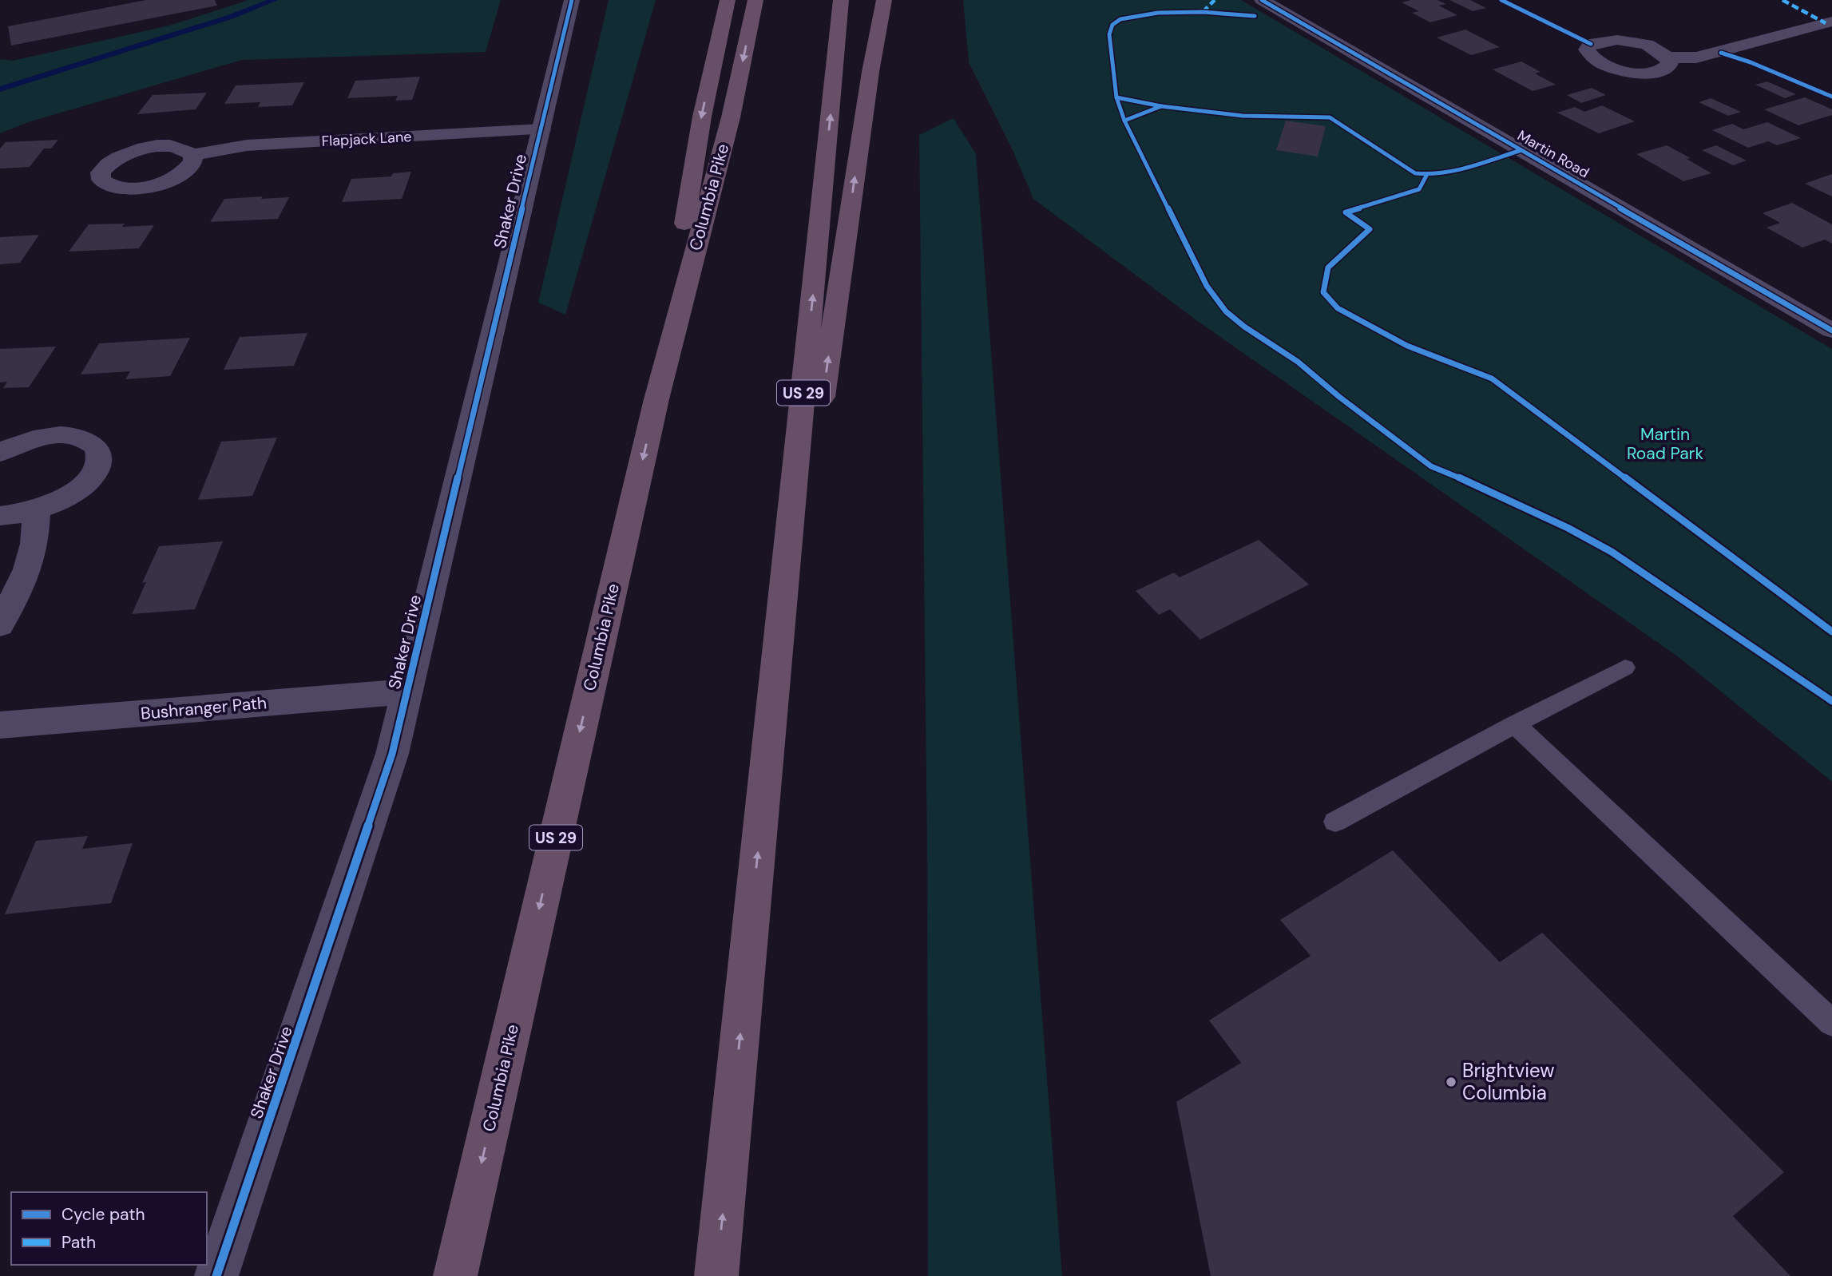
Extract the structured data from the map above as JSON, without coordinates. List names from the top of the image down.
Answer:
{
  "streets": {
    "highway": ["Columbia Pike", "US 29"],
    "street": [
      "Flapjack Lane",
      "Martin Road",
      "Shaker Drive",
      "Bushranger Path"
    ]
  },
  "crossings": [
    ["Flapjack Lane", "Shaker Drive"],
    ["Shaker Drive", "Bushranger Path"]
  ],
  "parks": ["Martin Road Park"],
  "places": ["Brightview Columbia"],
  "legend": ["Cycle path", "Path"]
}
